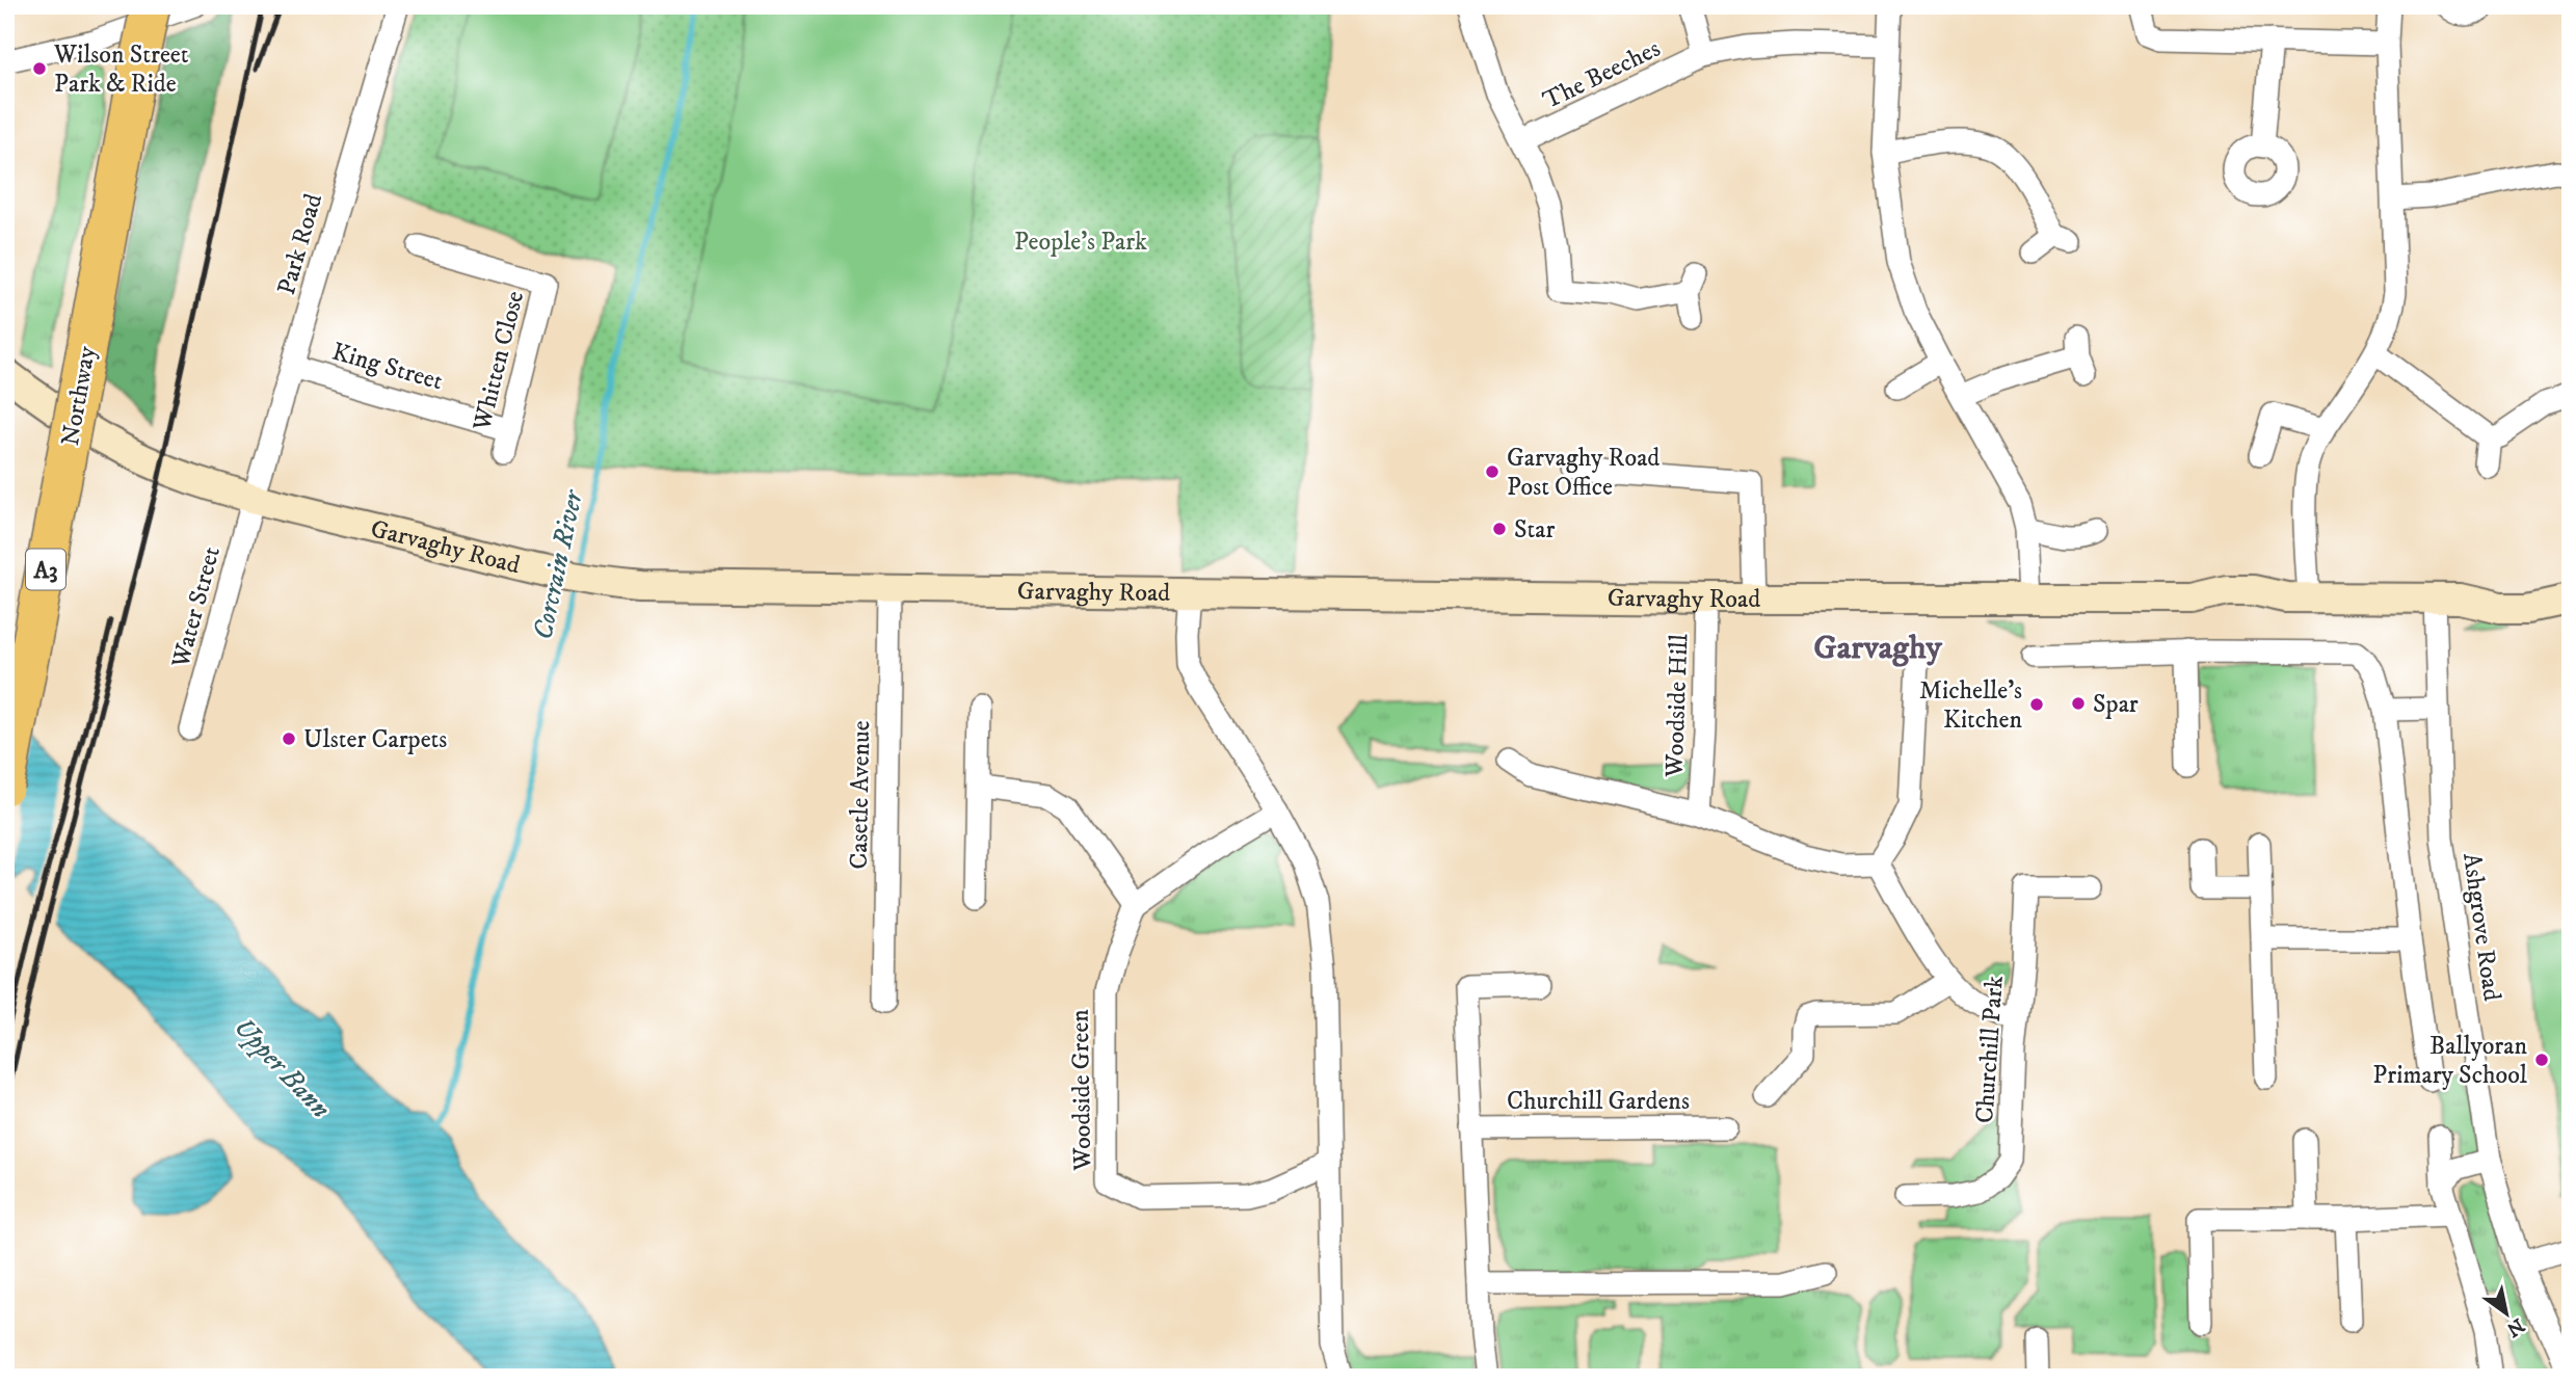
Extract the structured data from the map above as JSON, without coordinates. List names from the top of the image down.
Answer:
{
  "streets": {
    "highway": ["Northway", "A3"],
    "main road": ["Garvaghy Road"],
    "street": [
      "The Beeches",
      "Park Road",
      "Whitten Close",
      "King Street",
      "Water Street",
      "Woodside Hill",
      "Casetle Avenue",
      "Ashgrove Road",
      "Churchill Park",
      "Woodside Green",
      "Churchill Gardens"
    ]
  },
  "crossings": [
    ["Park Road", "King Street"],
    ["Park Road", "Garvaghy Road"],
    ["Park Road", "Water Street"],
    ["Whitten Close", "King Street"],
    ["Garvaghy Road", "Water Street"],
    ["Garvaghy Road", "Woodside Hill"],
    ["Garvaghy Road", "Casetle Avenue"],
    ["Garvaghy Road", "Ashgrove Road"]
  ],
  "districts": ["Garvaghy"],
  "water": ["Corcrain River", "Upper Bann"],
  "parks": ["People's Park"],
  "places": [
    "Wilson Street Park & Ride",
    "Garvaghy Road Post Office",
    "Star",
    "Spar",
    "Michelle's Kitchen",
    "Ulster Carpets",
    "Ballyoran Primary School"
  ],
  "north": "bottom right"
}
